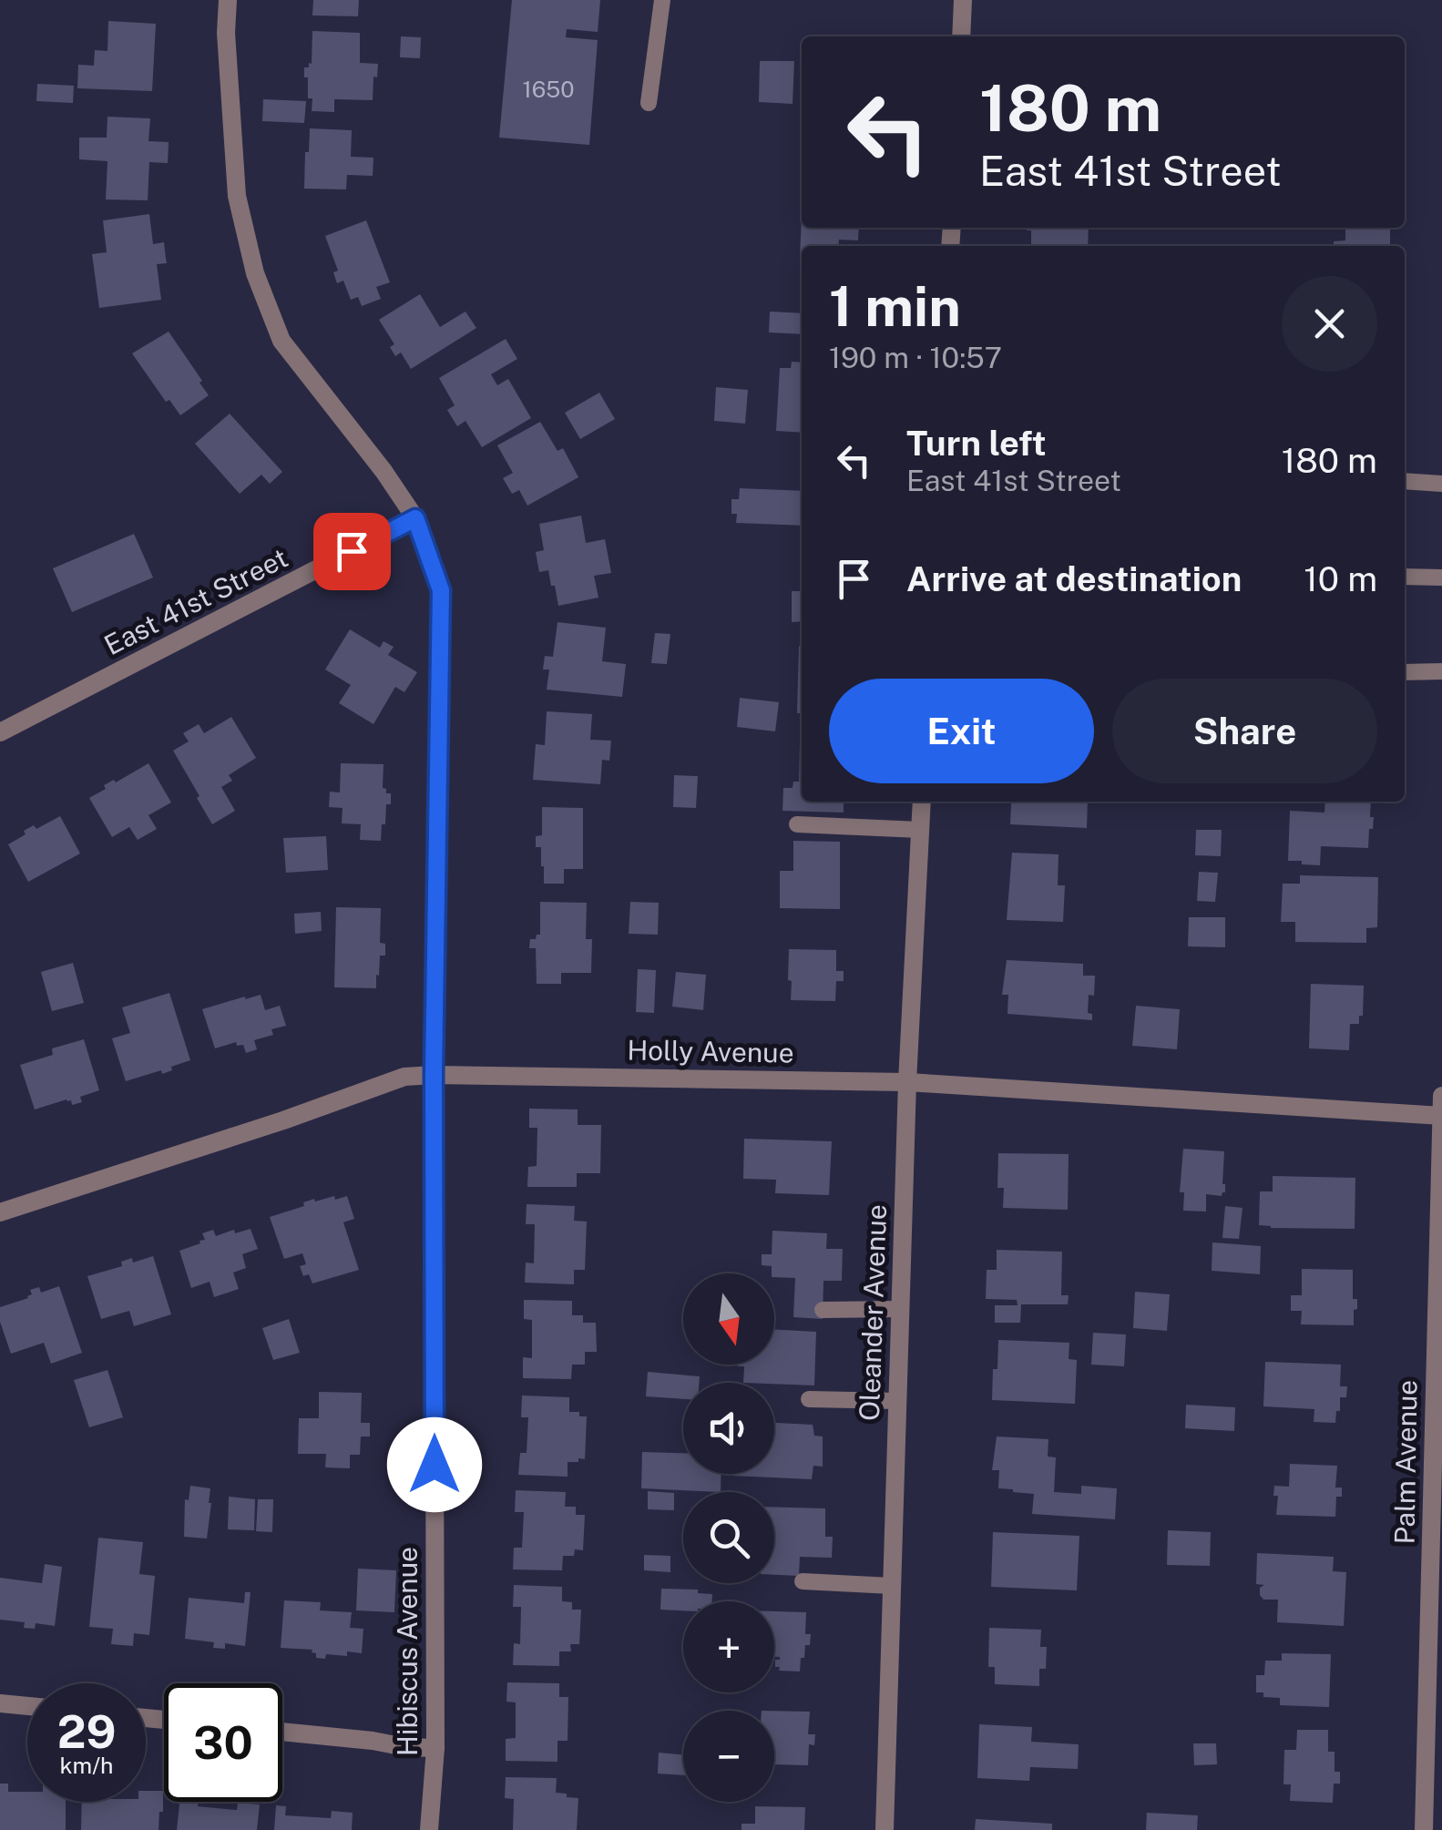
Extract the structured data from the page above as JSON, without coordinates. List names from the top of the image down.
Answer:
{
  "streets": {
    "street": [
      "East 41st Street",
      "Holly Avenue",
      "Oleander Avenue",
      "Palm Avenue",
      "Hibiscus Avenue"
    ]
  },
  "crossings": [
    ["East 41st Street", "Hibiscus Avenue"],
    ["Holly Avenue", "Oleander Avenue"],
    ["Holly Avenue", "Palm Avenue"],
    ["Holly Avenue", "Hibiscus Avenue"]
  ],
  "house_numbers": ["1650"],
  "north": "bottom",
  "page": {
    "turn": ["180 m", "East 41st Street"],
    "heading": ["1 min", "190 m · 10:57"],
    "list": [
      {
        "name": "Turn left",
        "note": "East 41st Street",
        "value": "180 m"
      },
      {
        "name": "Arrive at destination",
        "value": "10 m"
      }
    ],
    "buttons": ["Exit", "Share"],
    "map_buttons": ["+", "−"],
    "speed": "29 km/h",
    "limit": "30"
  }
}
